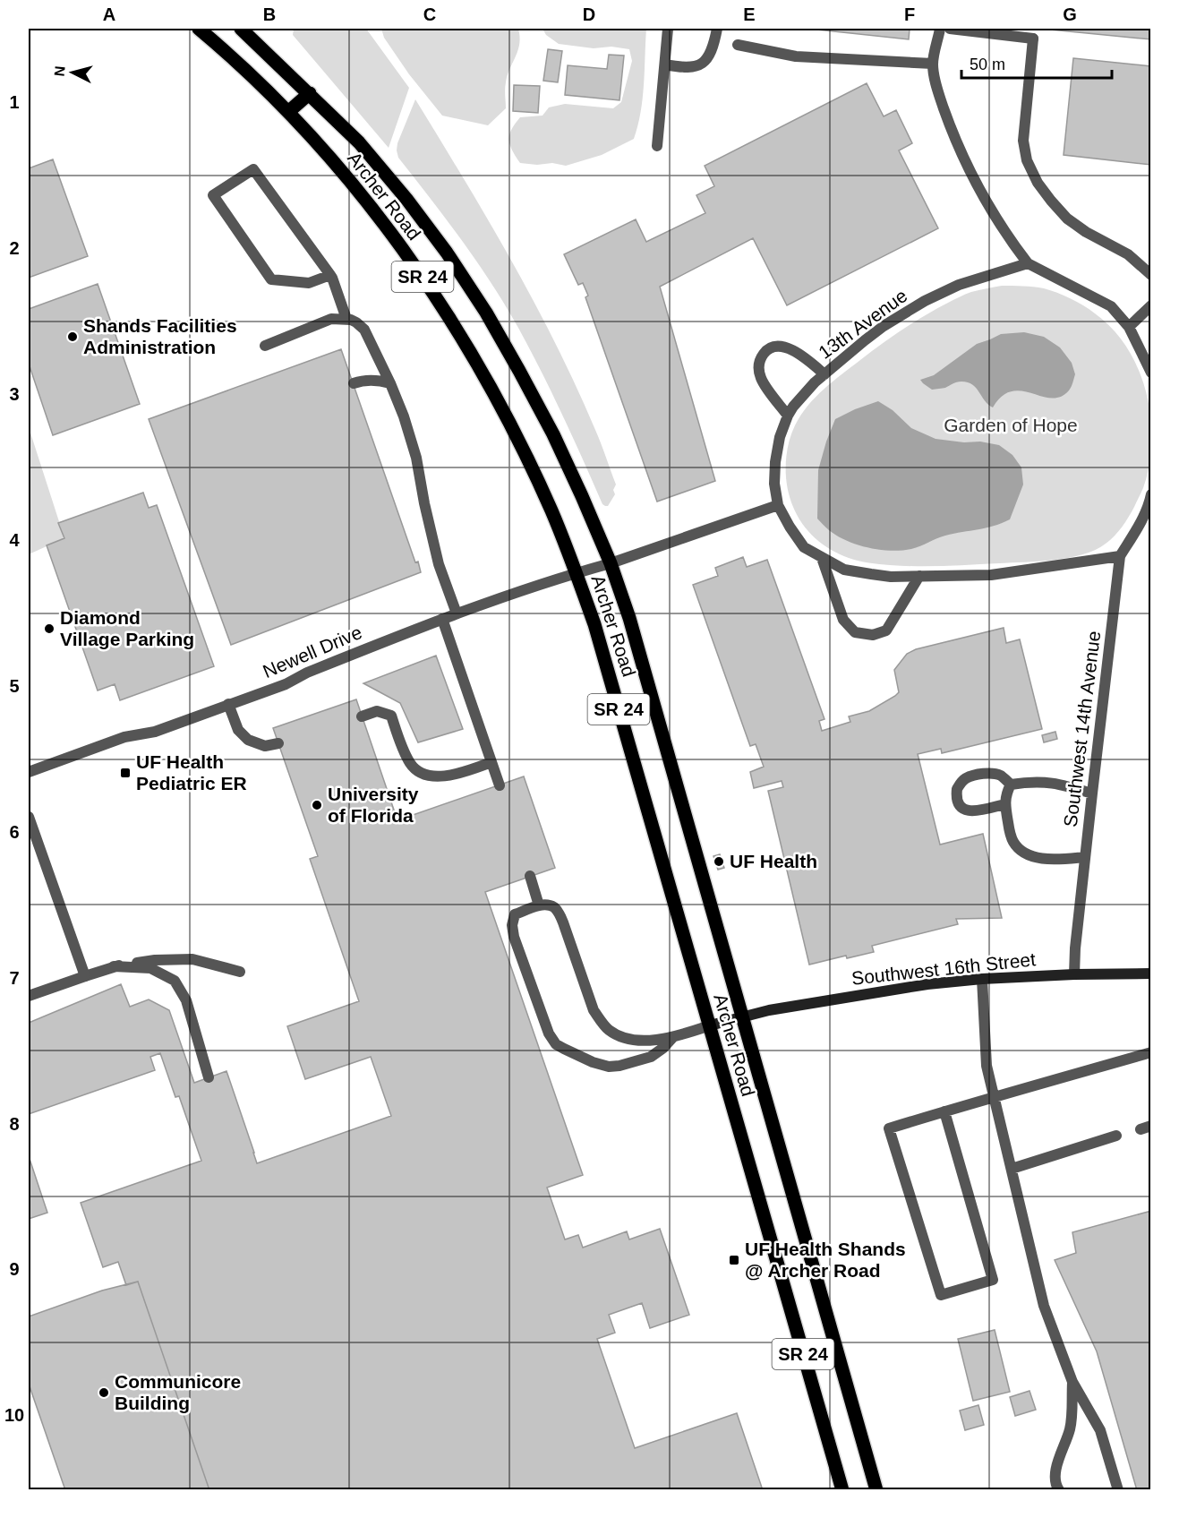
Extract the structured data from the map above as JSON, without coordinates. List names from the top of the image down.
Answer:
{
  "streets": {
    "main road": ["Archer Road", "SR 24"],
    "street": [
      "13th Avenue",
      "Newell Drive",
      "Southwest 14th Avenue",
      "Southwest 16th Street"
    ]
  },
  "crossings": [
    ["Archer Road", "Newell Drive"],
    ["Archer Road", "Southwest 16th Street"],
    ["13th Avenue", "Newell Drive"],
    ["Southwest 14th Avenue", "Southwest 16th Street"]
  ],
  "parks": ["Garden of Hope"],
  "places": {
    "other": [
      "Shands Facilities Administration",
      "Diamond Village Parking",
      "University of Florida",
      "UF Health",
      "Communicore Building"
    ],
    "transit": ["UF Health Pediatric ER", "UF Health Shands @ Archer Road"]
  },
  "scale_bar": "50 m",
  "north": "left",
  "grid": {
    "columns": [
      "A",
      "B",
      "C",
      "D",
      "E",
      "F",
      "G"
    ],
    "rows": [
      "1",
      "2",
      "3",
      "4",
      "5",
      "6",
      "7",
      "8",
      "9",
      "10"
    ]
  }
}
